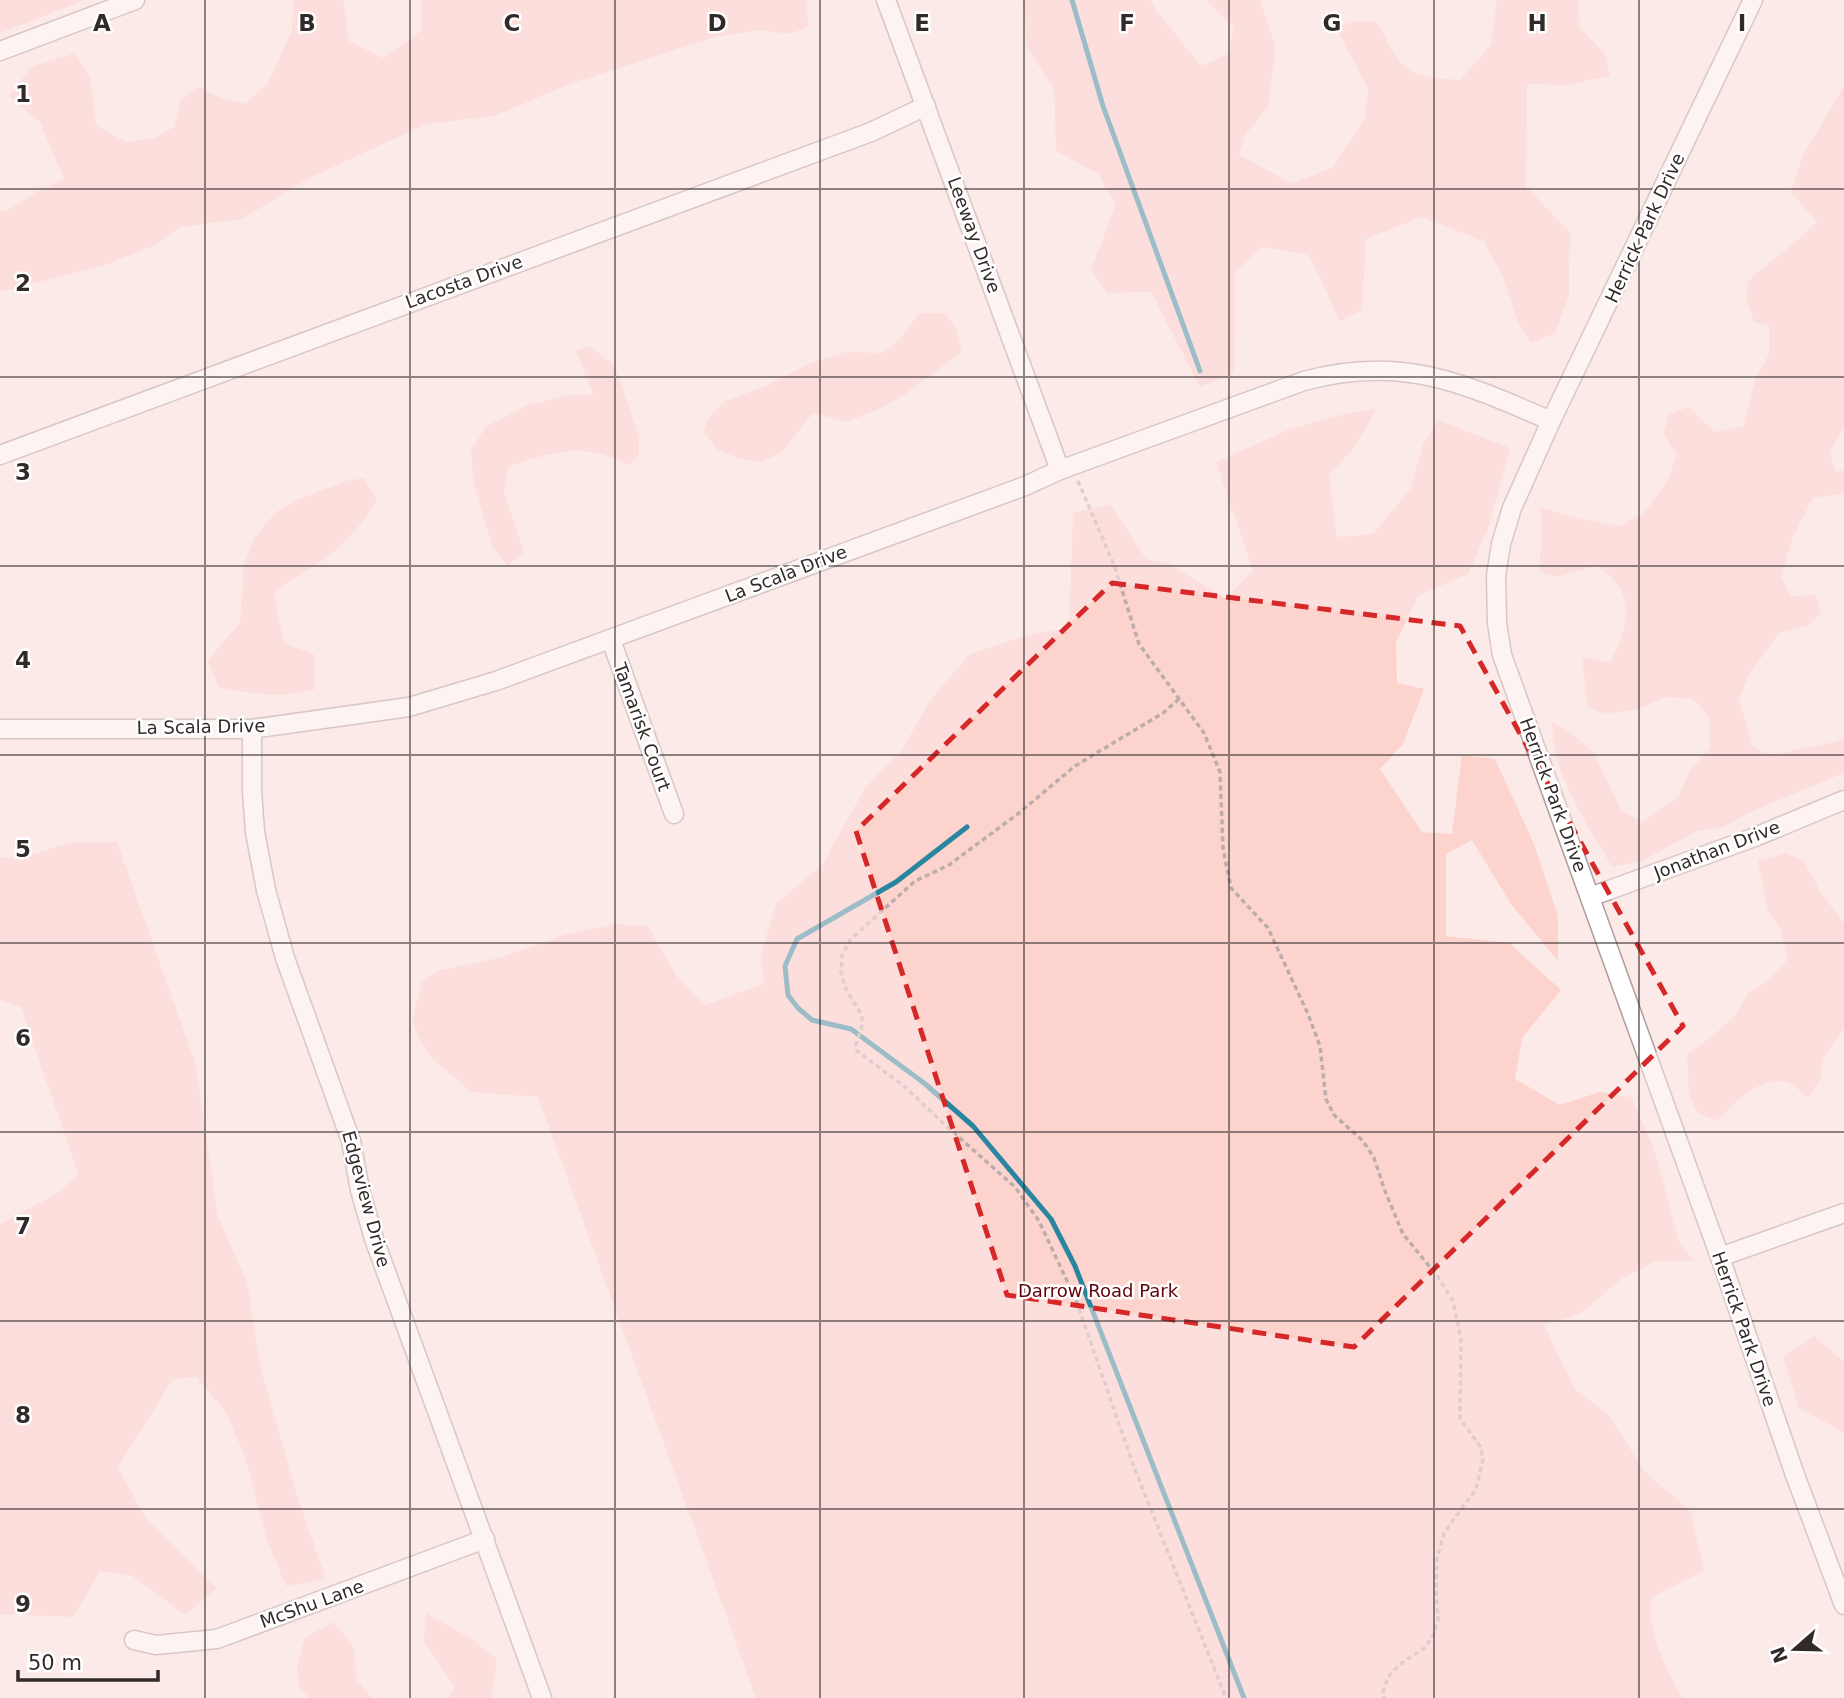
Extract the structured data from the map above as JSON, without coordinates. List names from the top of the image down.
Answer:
{
  "streets": {
    "street": [
      "Herrick Park Drive",
      "Leeway Drive",
      "Lacosta Drive",
      "La Scala Drive",
      "Tamarisk Court",
      "Jonathan Drive",
      "Edgeview Drive",
      "McShu Lane"
    ]
  },
  "crossings": [
    ["Herrick Park Drive", "La Scala Drive"],
    ["Herrick Park Drive", "Jonathan Drive"],
    ["Leeway Drive", "Lacosta Drive"],
    ["Leeway Drive", "La Scala Drive"],
    ["La Scala Drive", "Tamarisk Court"],
    ["La Scala Drive", "Edgeview Drive"],
    ["Edgeview Drive", "McShu Lane"]
  ],
  "parks": ["Darrow Road Park"],
  "scale_bar": "50 m",
  "north": "left",
  "grid": {
    "columns": [
      "A",
      "B",
      "C",
      "D",
      "E",
      "F",
      "G",
      "H",
      "I"
    ],
    "rows": [
      "1",
      "2",
      "3",
      "4",
      "5",
      "6",
      "7",
      "8",
      "9"
    ]
  }
}
